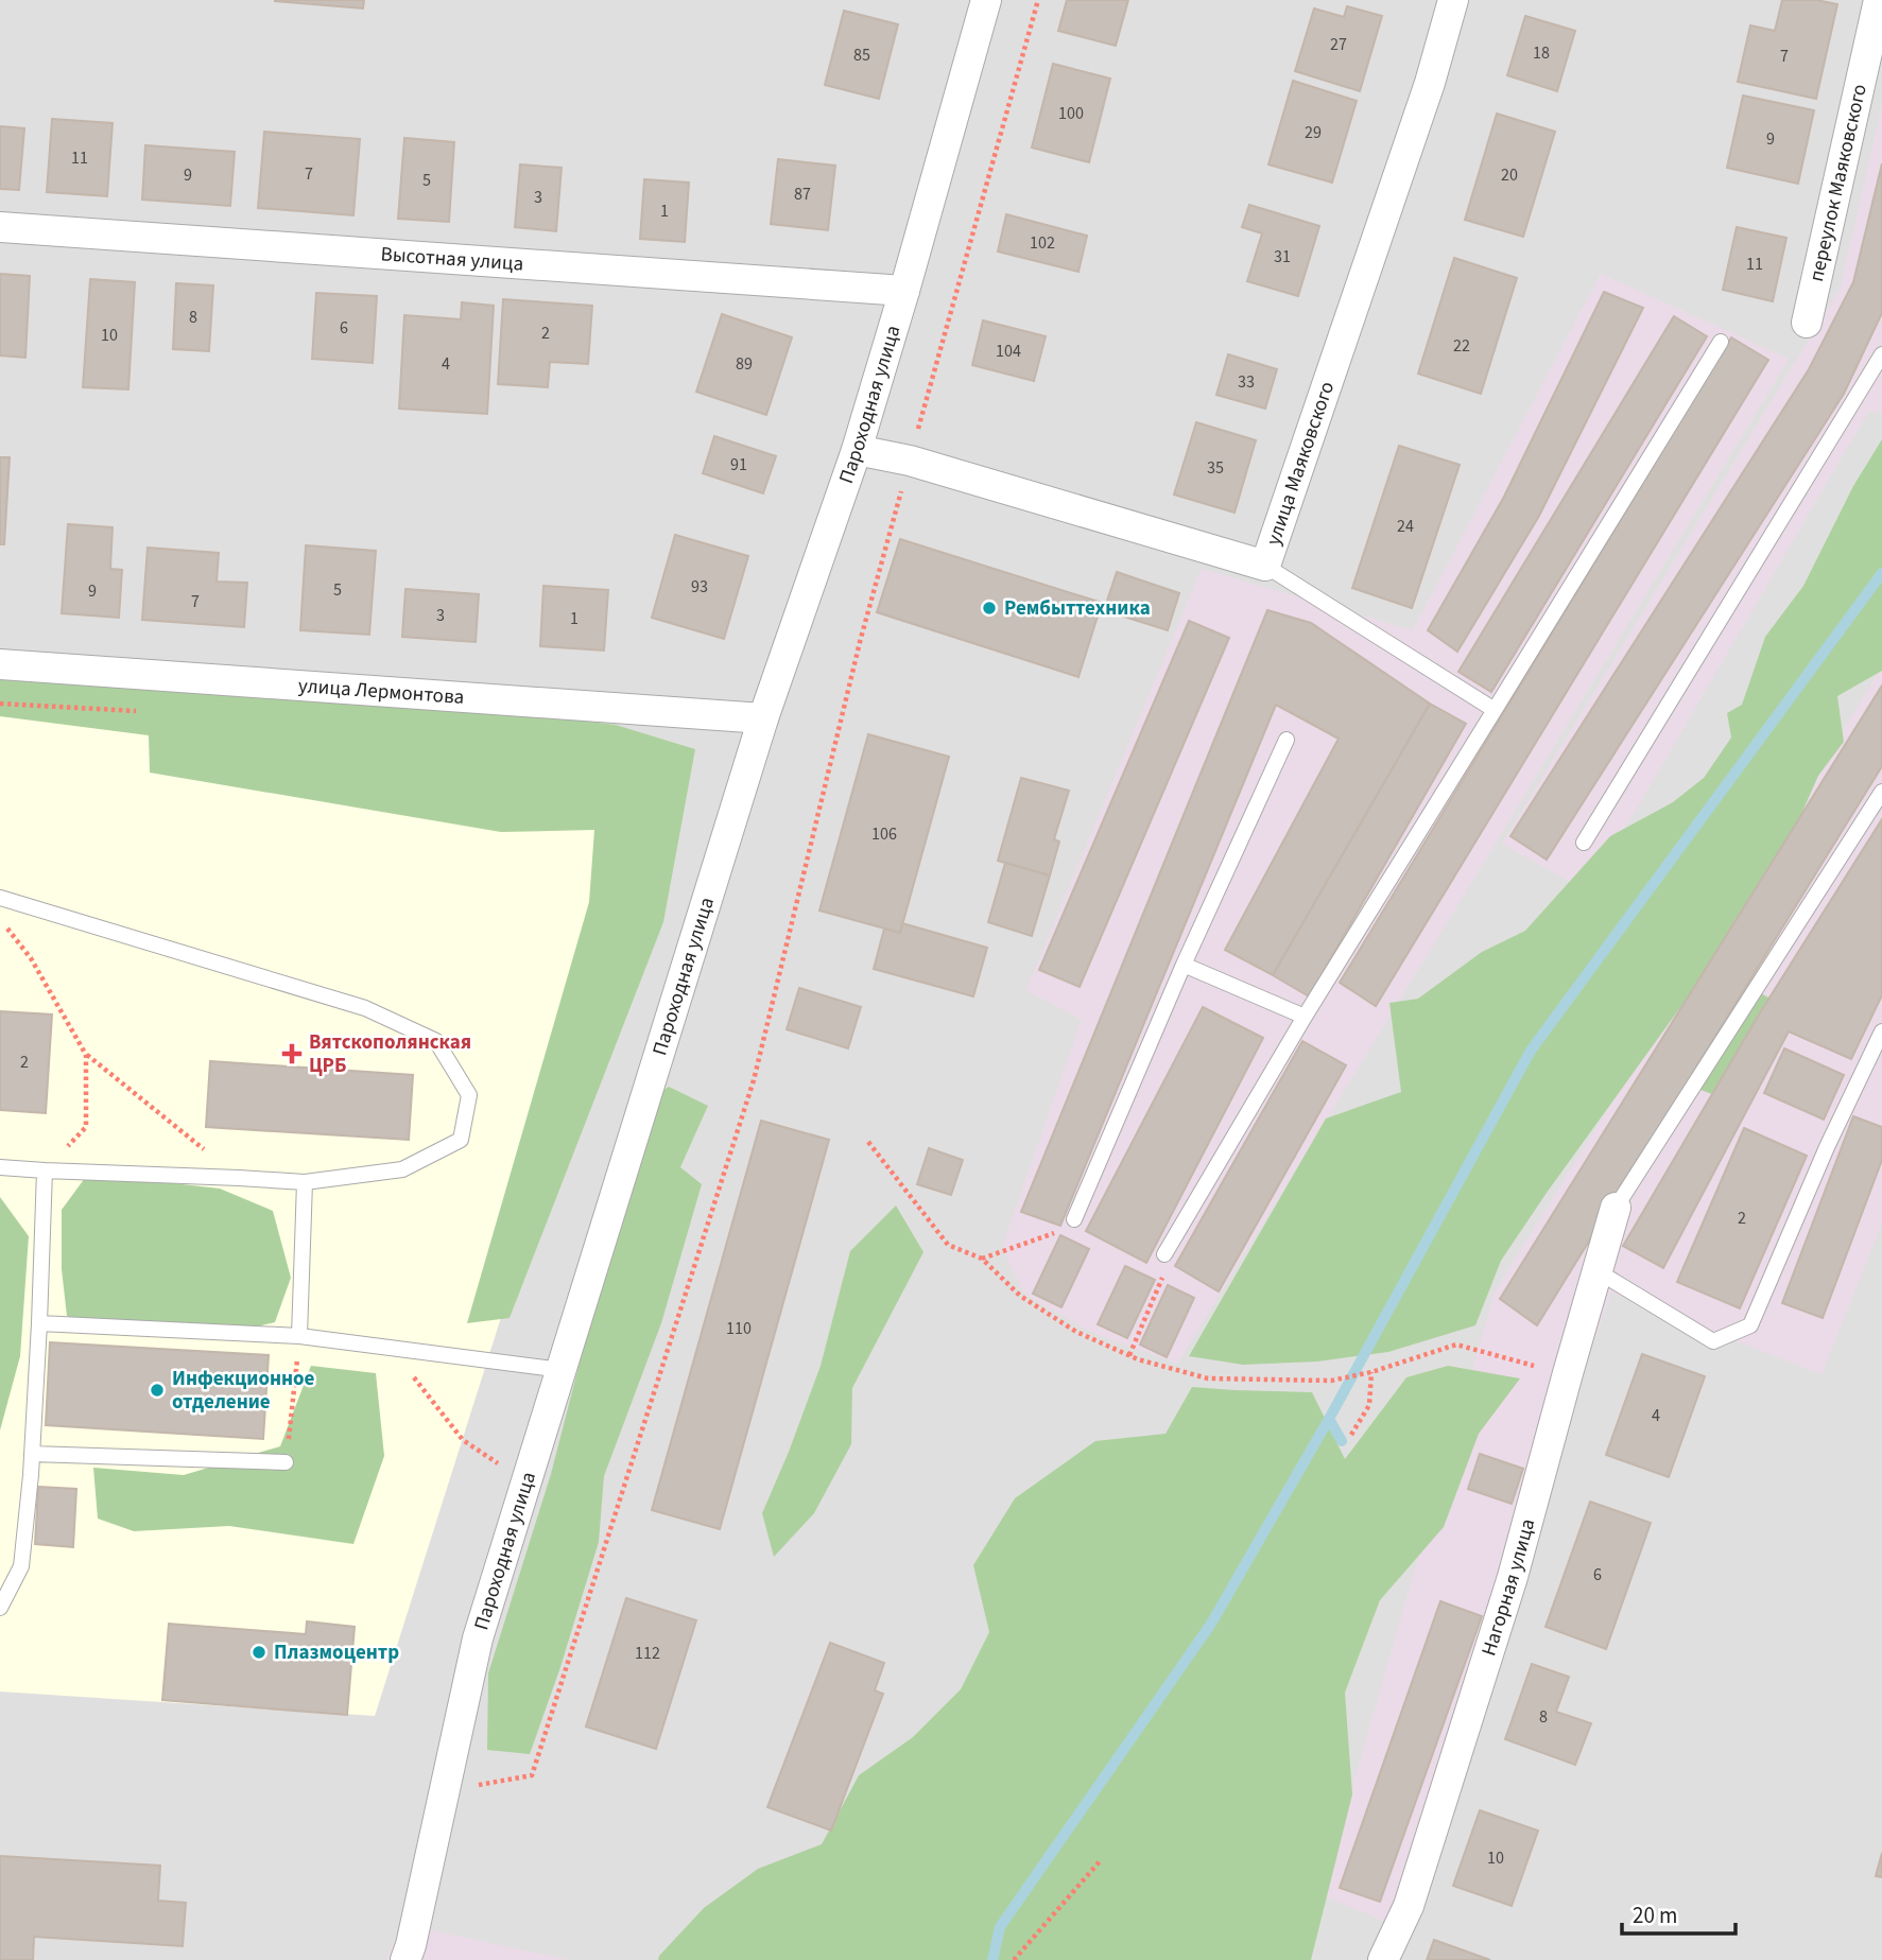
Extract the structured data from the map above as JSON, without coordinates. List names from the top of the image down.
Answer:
{
  "streets": {
    "street": [
      "переулок Маяковского",
      "Высотная улица",
      "Пароходная улица",
      "улица Маяковского",
      "улица Лермонтова",
      "Нагорная улица"
    ]
  },
  "crossings": [
    ["Высотная улица", "Пароходная улица"],
    ["Пароходная улица", "улица Маяковского"],
    ["Пароходная улица", "улица Лермонтова"]
  ],
  "places": {
    "other": ["Рембыттехника", "Инфекционное отделение", "Плазмоцентр"],
    "health": ["Вятскополянская ЦРБ"]
  },
  "house_numbers": [
    "27",
    "18",
    "85",
    "7",
    "100",
    "29",
    "9",
    "11",
    "7",
    "9",
    "20",
    "5",
    "87",
    "3",
    "1",
    "102",
    "31",
    "11",
    "8",
    "6",
    "2",
    "10",
    "22",
    "104",
    "4",
    "89",
    "33",
    "91",
    "35",
    "24",
    "93",
    "5",
    "9",
    "7",
    "3",
    "1",
    "106",
    "2",
    "2",
    "110",
    "4",
    "6",
    "112",
    "8",
    "10"
  ],
  "scale_bar": "20 m"
}
